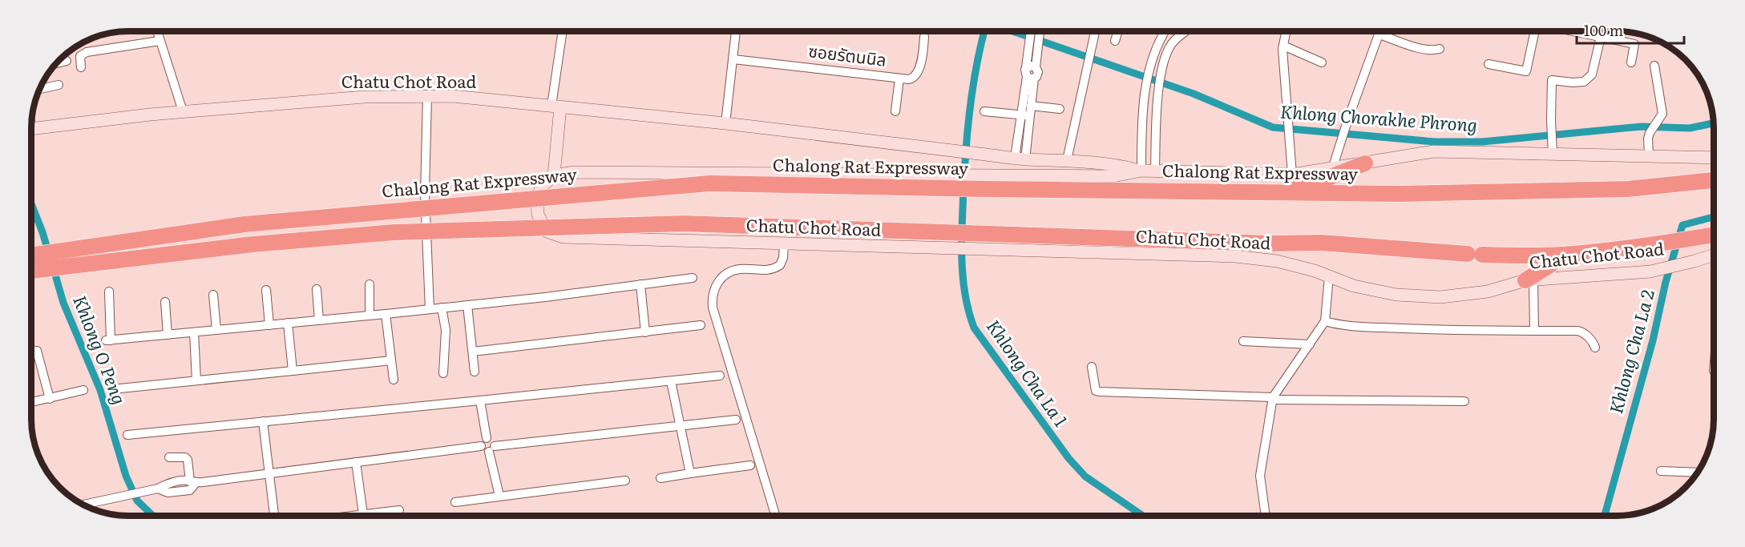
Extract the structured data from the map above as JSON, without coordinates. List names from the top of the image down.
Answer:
{
  "streets": {
    "highway": ["Chalong Rat Expressway"],
    "street": ["ซอยรัตนนิล", "Chatu Chot Road"]
  },
  "crossings": [
    ["Chatu Chot Road", "Chalong Rat Expressway"]
  ],
  "water": [
    "Khlong Chorakhe Phrong",
    "Khlong O Peng",
    "Khlong Cha La 2",
    "Khlong Cha La 1"
  ],
  "scale_bar": "100 m"
}
